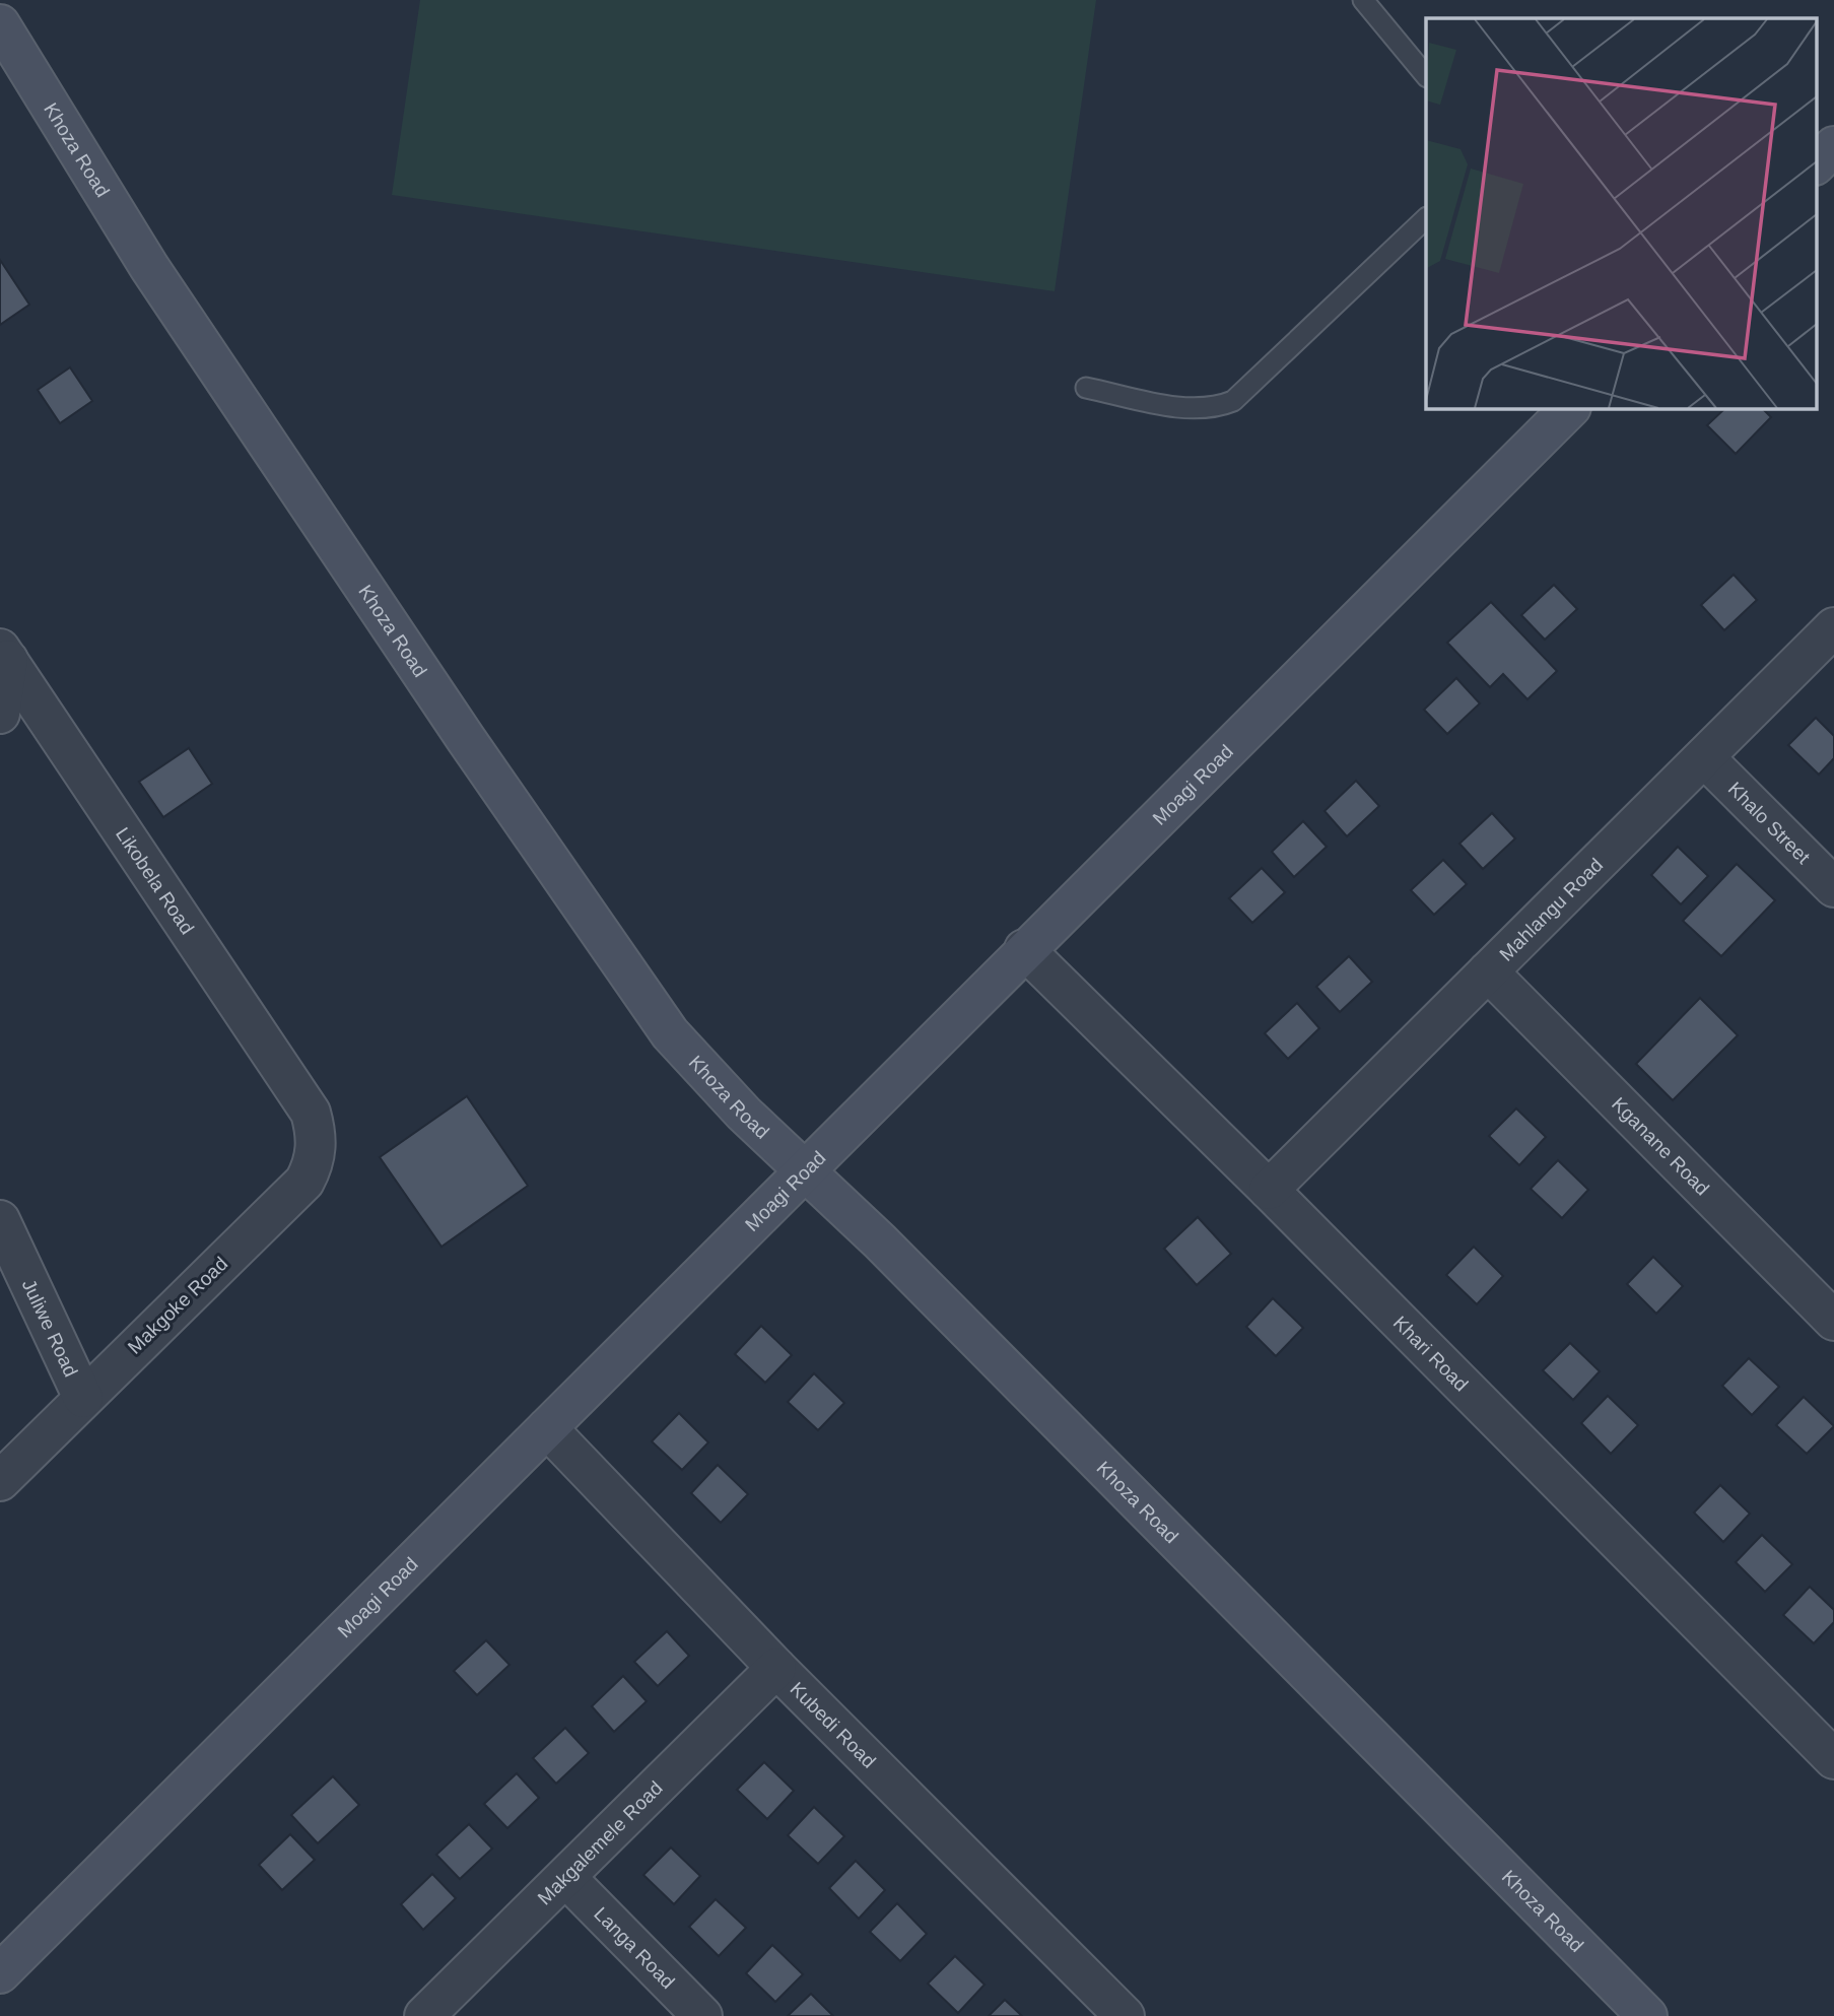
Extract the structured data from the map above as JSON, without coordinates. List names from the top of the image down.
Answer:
{
  "streets": {
    "street": [
      "Khoza Road",
      "Moagi Road",
      "Khalo Street",
      "Likobela Road",
      "Mahlangu Road",
      "Kganane Road",
      "Makgoke Road",
      "Juliwe Road",
      "Khari Road",
      "Kubedi Road",
      "Makgalemele Road",
      "Langa Road"
    ]
  },
  "crossings": [
    ["Khoza Road", "Moagi Road"],
    ["Moagi Road", "Khari Road"],
    ["Moagi Road", "Kubedi Road"],
    ["Khalo Street", "Mahlangu Road"],
    ["Likobela Road", "Makgoke Road"],
    ["Mahlangu Road", "Kganane Road"],
    ["Mahlangu Road", "Khari Road"],
    ["Makgoke Road", "Juliwe Road"],
    ["Kubedi Road", "Makgalemele Road"],
    ["Makgalemele Road", "Langa Road"]
  ]
}
